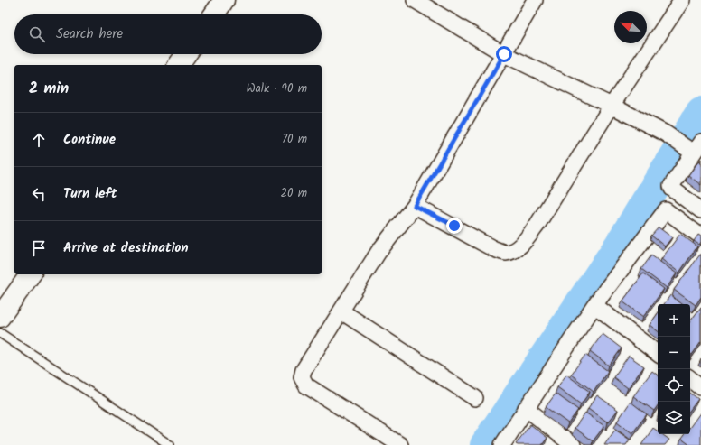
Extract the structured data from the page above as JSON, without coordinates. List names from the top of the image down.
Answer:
{
  "north": "top left",
  "page": {
    "search": "Search here",
    "heading": ["2 min", "Walk · 90 m"],
    "list": [
      ["Continue", "70 m"],
      ["Turn left", "20 m"],
      "Arrive at destination"
    ],
    "map_buttons": ["+", "−"]
  }
}
